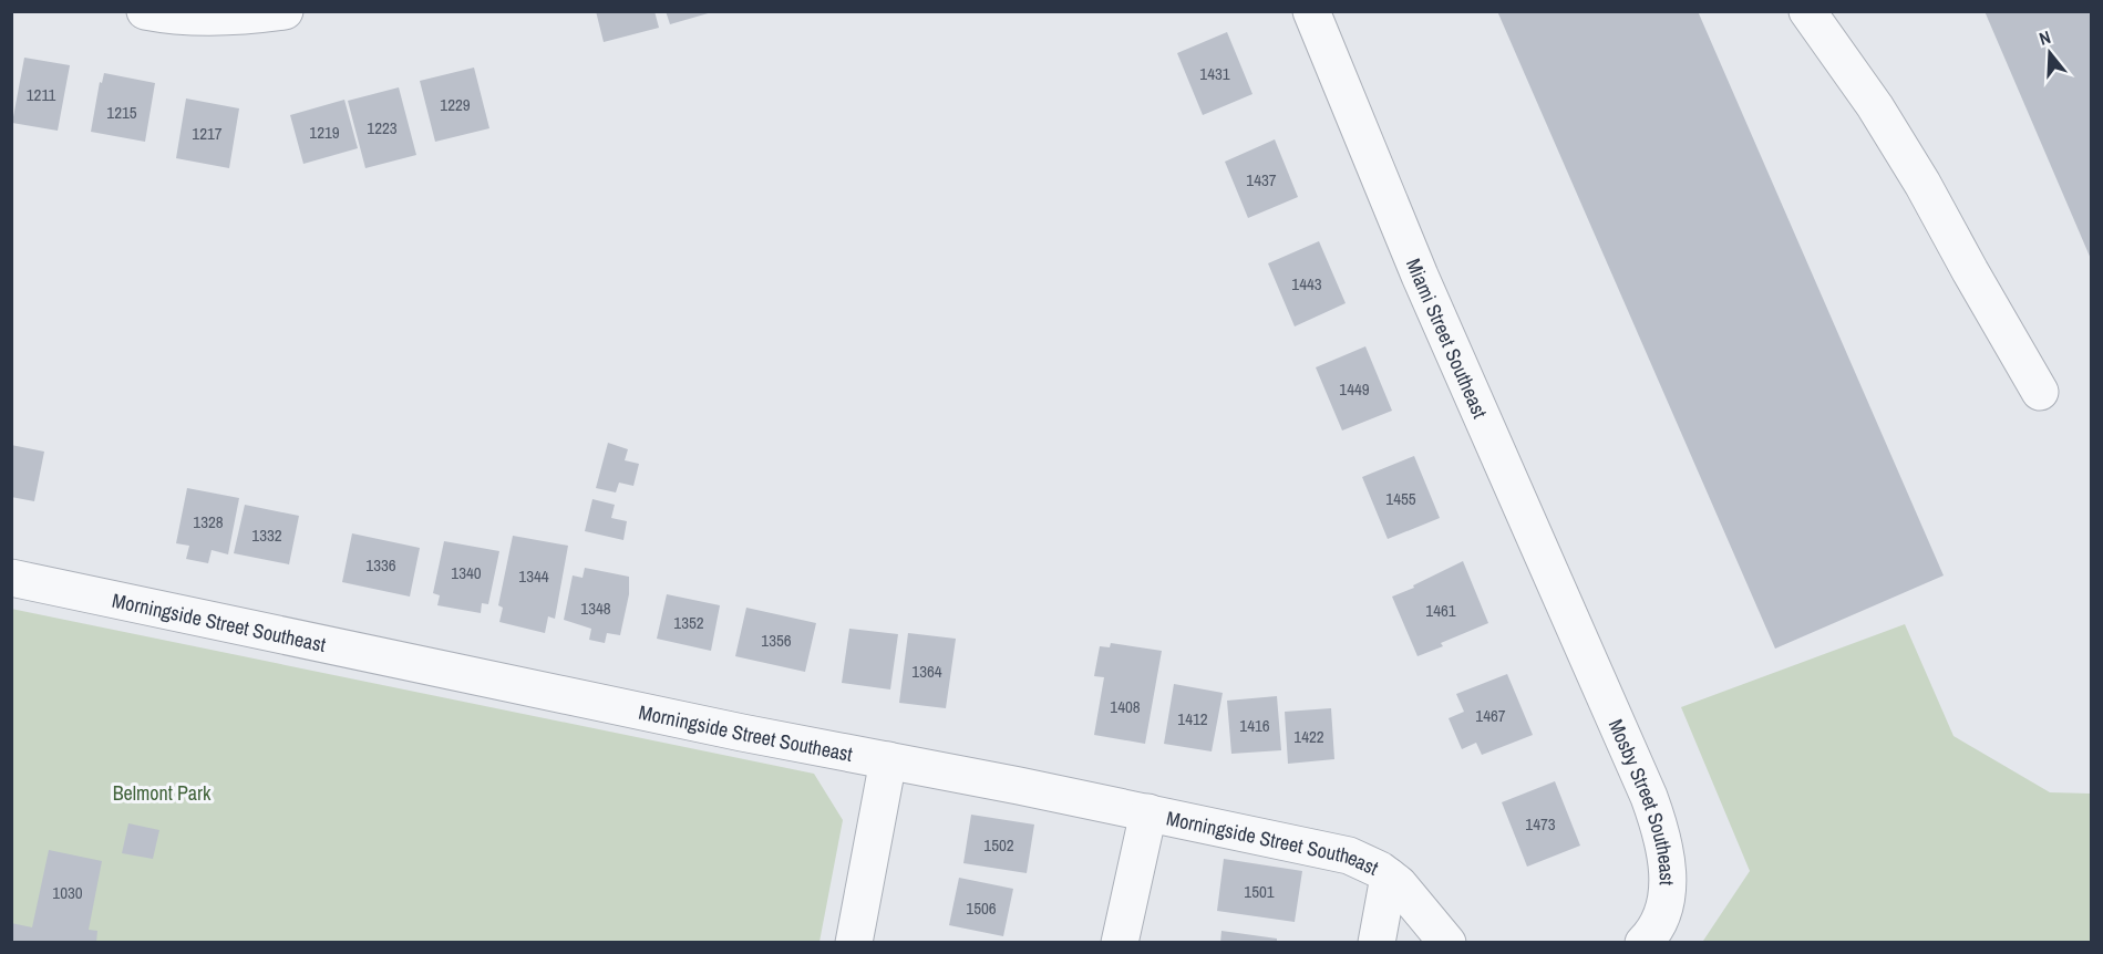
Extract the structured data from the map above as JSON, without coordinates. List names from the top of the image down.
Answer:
{
  "streets": {
    "street": ["Miami Street Southeast", "Morningside Street Southeast", "Mosby Street Southeast"]
  },
  "crossings": [
    ["Miami Street Southeast", "Mosby Street Southeast"]
  ],
  "parks": ["Belmont Park"],
  "house_numbers": [
    "1431",
    "1211",
    "1229",
    "1215",
    "1223",
    "1219",
    "1217",
    "1437",
    "1443",
    "1449",
    "1455",
    "1328",
    "1332",
    "1336",
    "1340",
    "1344",
    "1348",
    "1461",
    "1352",
    "1356",
    "1364",
    "1408",
    "1467",
    "1412",
    "1416",
    "1422",
    "1473",
    "1502",
    "1501",
    "1030",
    "1506"
  ],
  "north": "top"
}
